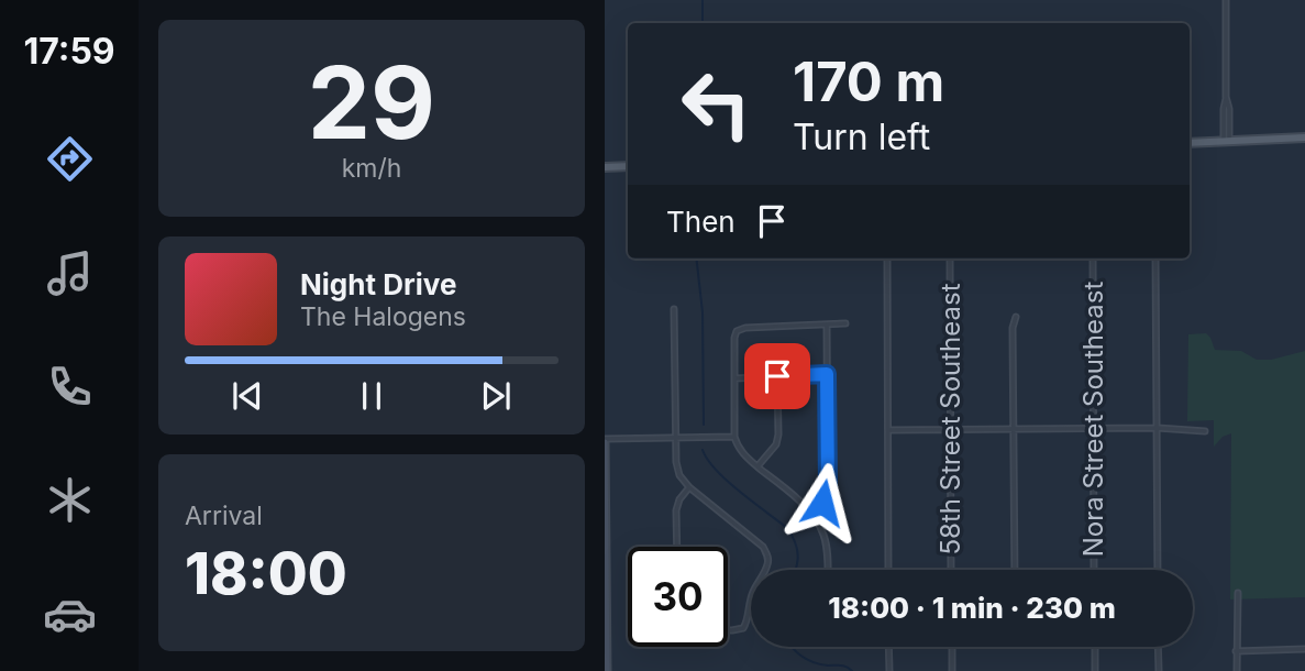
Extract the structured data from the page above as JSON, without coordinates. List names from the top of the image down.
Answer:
{
  "streets": {
    "street": ["58th Street Southeast", "Nora Street Southeast"]
  },
  "page": {
    "tabs": "17:59",
    "tile": [
      ["29", "km/h"],
      ["Arrival", "18:00"]
    ],
    "turn": ["170 m", "Turn left"],
    "then": "Then",
    "song": ["Night Drive", "The Halogens"],
    "limit": "30",
    "trip": "18:00 · 1 min · 230 m"
  }
}
